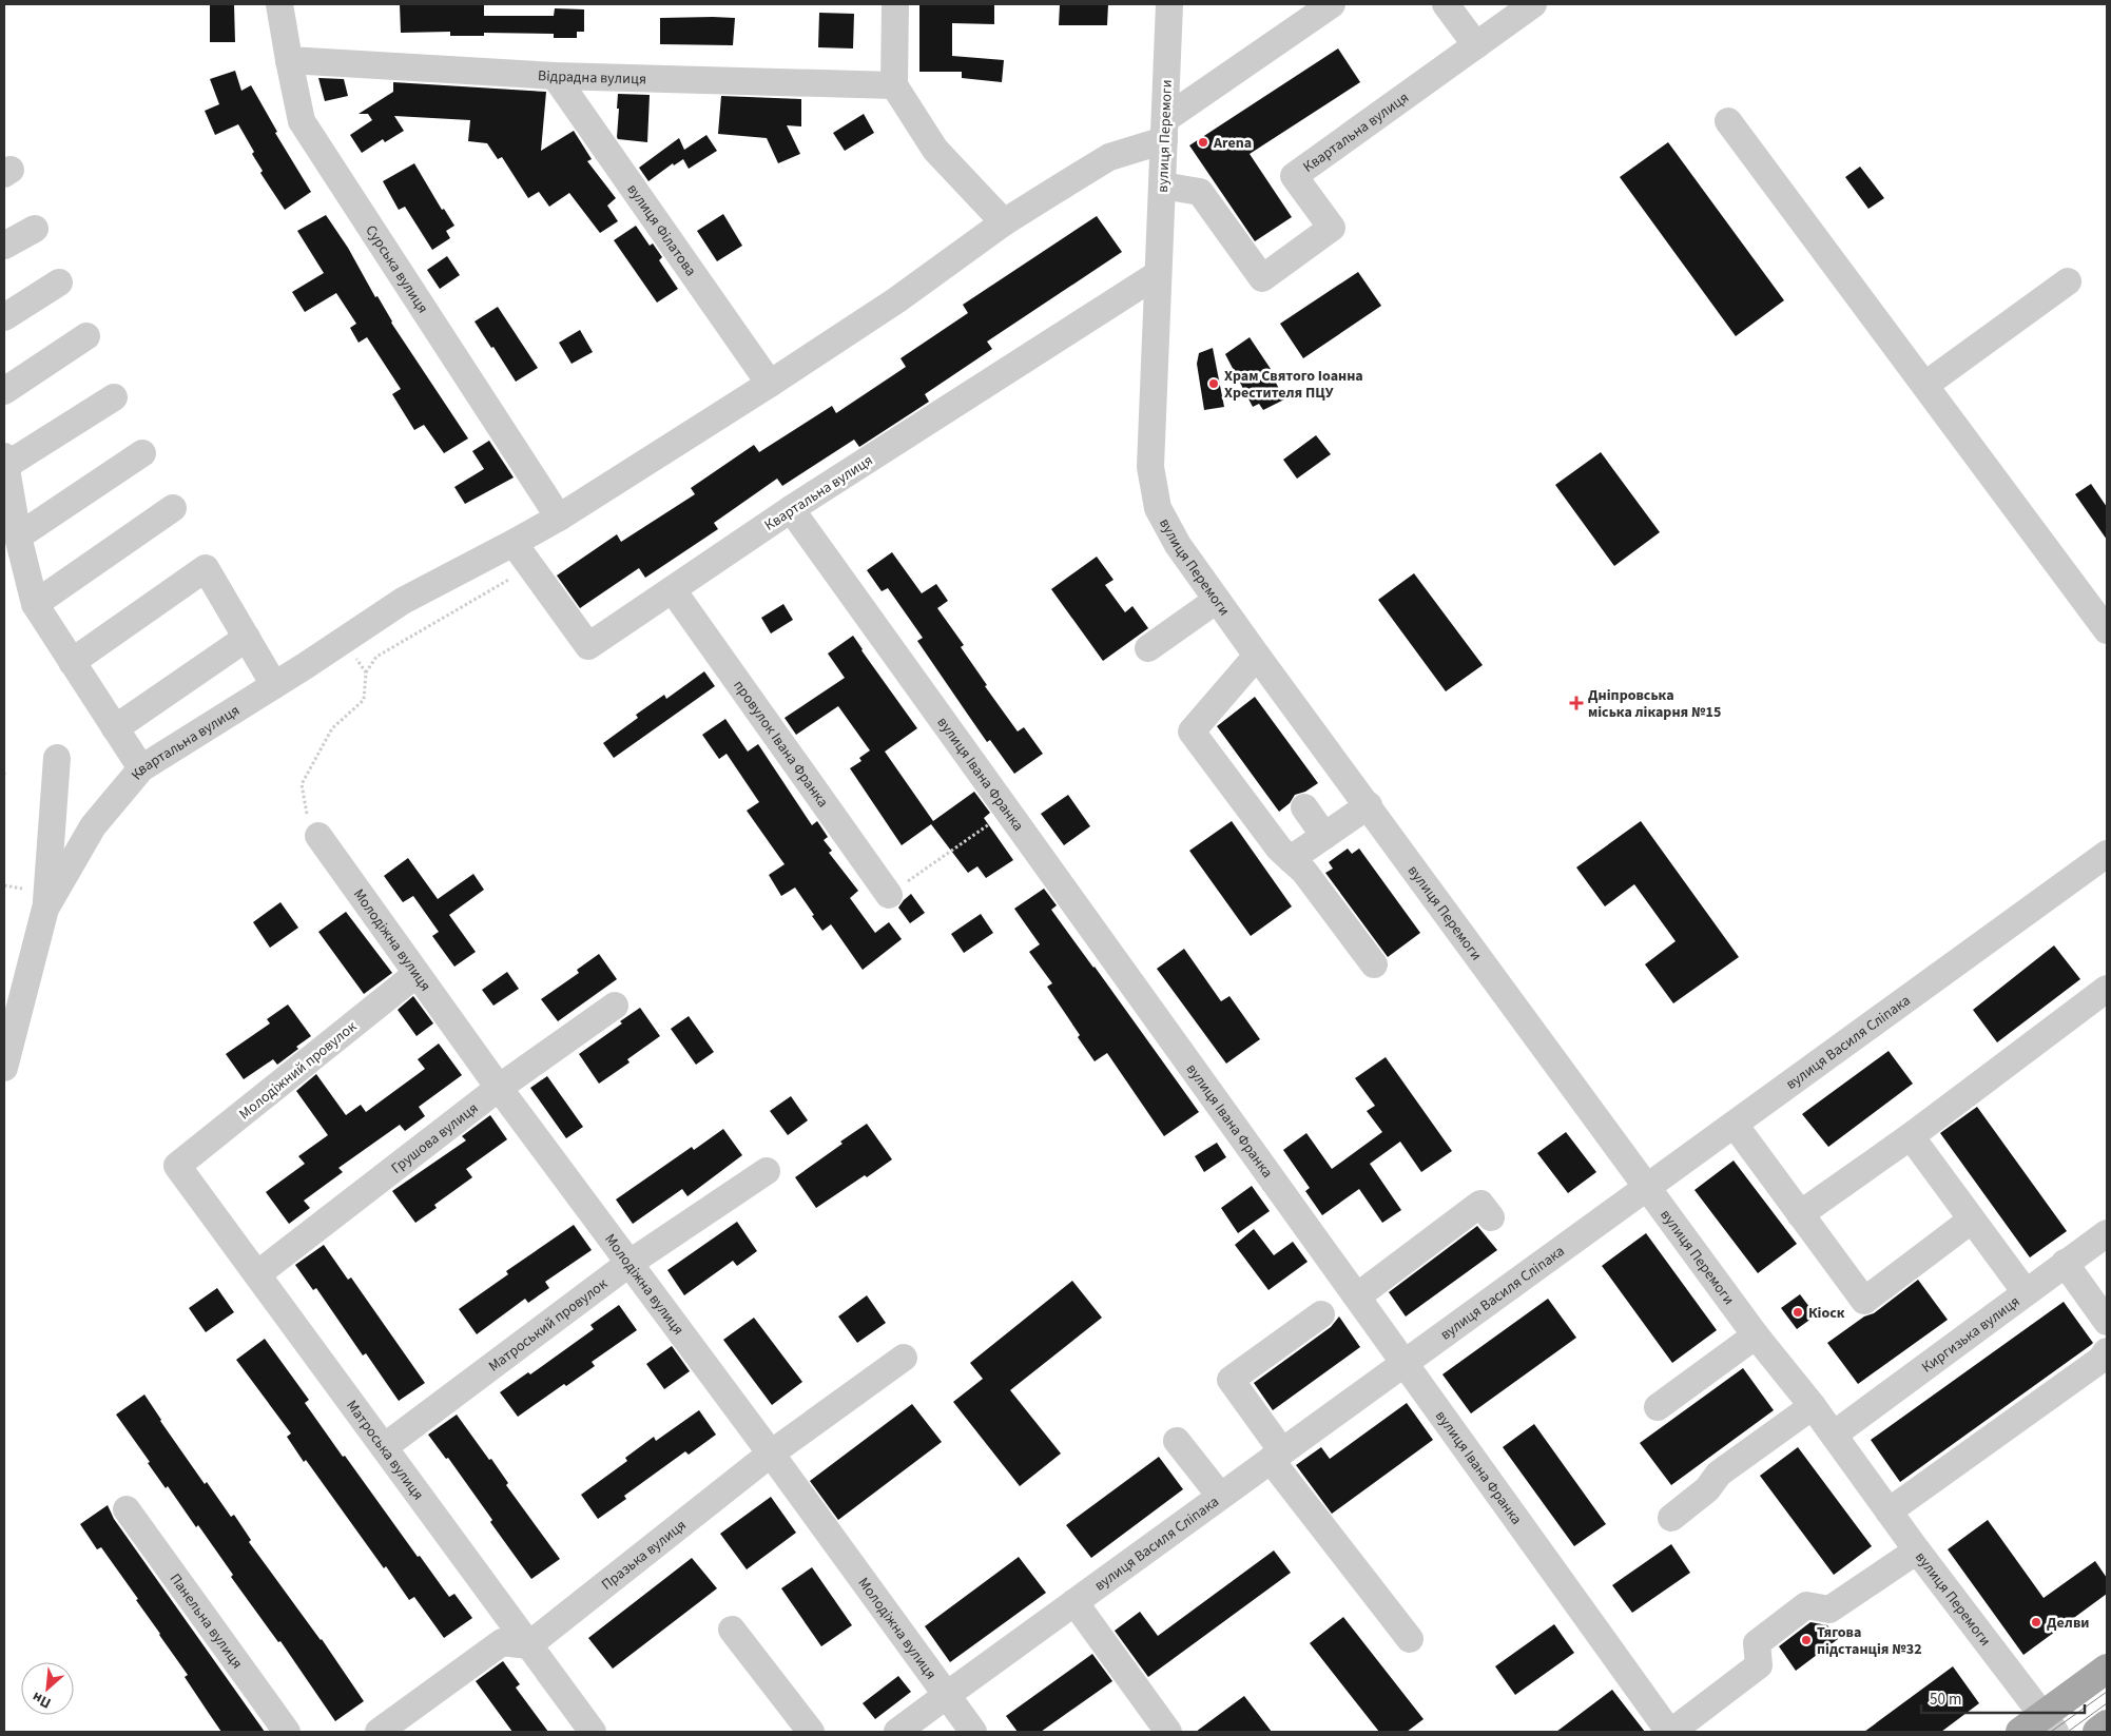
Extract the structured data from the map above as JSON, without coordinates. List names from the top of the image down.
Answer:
{
  "streets": {
    "street": [
      "Відрадна вулиця",
      "Квартальна вулиця",
      "вулиця Перемоги",
      "вулиця Філатова",
      "Сурська вулиця",
      "провулок Івана Франка",
      "вулиця Івана Франка",
      "Молодіжна вулиця",
      "вулиця Василя Сліпака",
      "Молодіжний провулок",
      "Грушова вулиця",
      "Матроський провулок",
      "Киргизька вулиця",
      "Матроська вулиця",
      "Празька вулиця",
      "Панельна вулиця"
    ]
  },
  "crossings": [
    ["Відрадна вулиця", "вулиця Філатова"],
    ["Відрадна вулиця", "Сурська вулиця"],
    ["Квартальна вулиця", "вулиця Перемоги"],
    ["Квартальна вулиця", "вулиця Філатова"],
    ["Квартальна вулиця", "Сурська вулиця"],
    ["Квартальна вулиця", "провулок Івана Франка"],
    ["Квартальна вулиця", "вулиця Івана Франка"],
    ["вулиця Перемоги", "вулиця Василя Сліпака"],
    ["вулиця Перемоги", "Киргизька вулиця"],
    ["вулиця Івана Франка", "вулиця Василя Сліпака"],
    ["Молодіжна вулиця", "вулиця Василя Сліпака"],
    ["Молодіжна вулиця", "Молодіжний провулок"],
    ["Молодіжна вулиця", "Грушова вулиця"],
    ["Молодіжна вулиця", "Матроський провулок"],
    ["Молодіжна вулиця", "Празька вулиця"],
    ["Молодіжний провулок", "Матроська вулиця"],
    ["Грушова вулиця", "Матроська вулиця"],
    ["Матроський провулок", "Матроська вулиця"],
    ["Матроська вулиця", "Празька вулиця"]
  ],
  "places": {
    "other": [
      "Arena",
      "Храм Святого Іоанна Хрестителя ПЦУ",
      "Кіоск",
      "Делви",
      "Тягова пiдстанцiя №32"
    ],
    "health": ["Дніпровська міська лікарня №15"]
  },
  "scale_bar": "50 m",
  "north": "bottom left"
}
